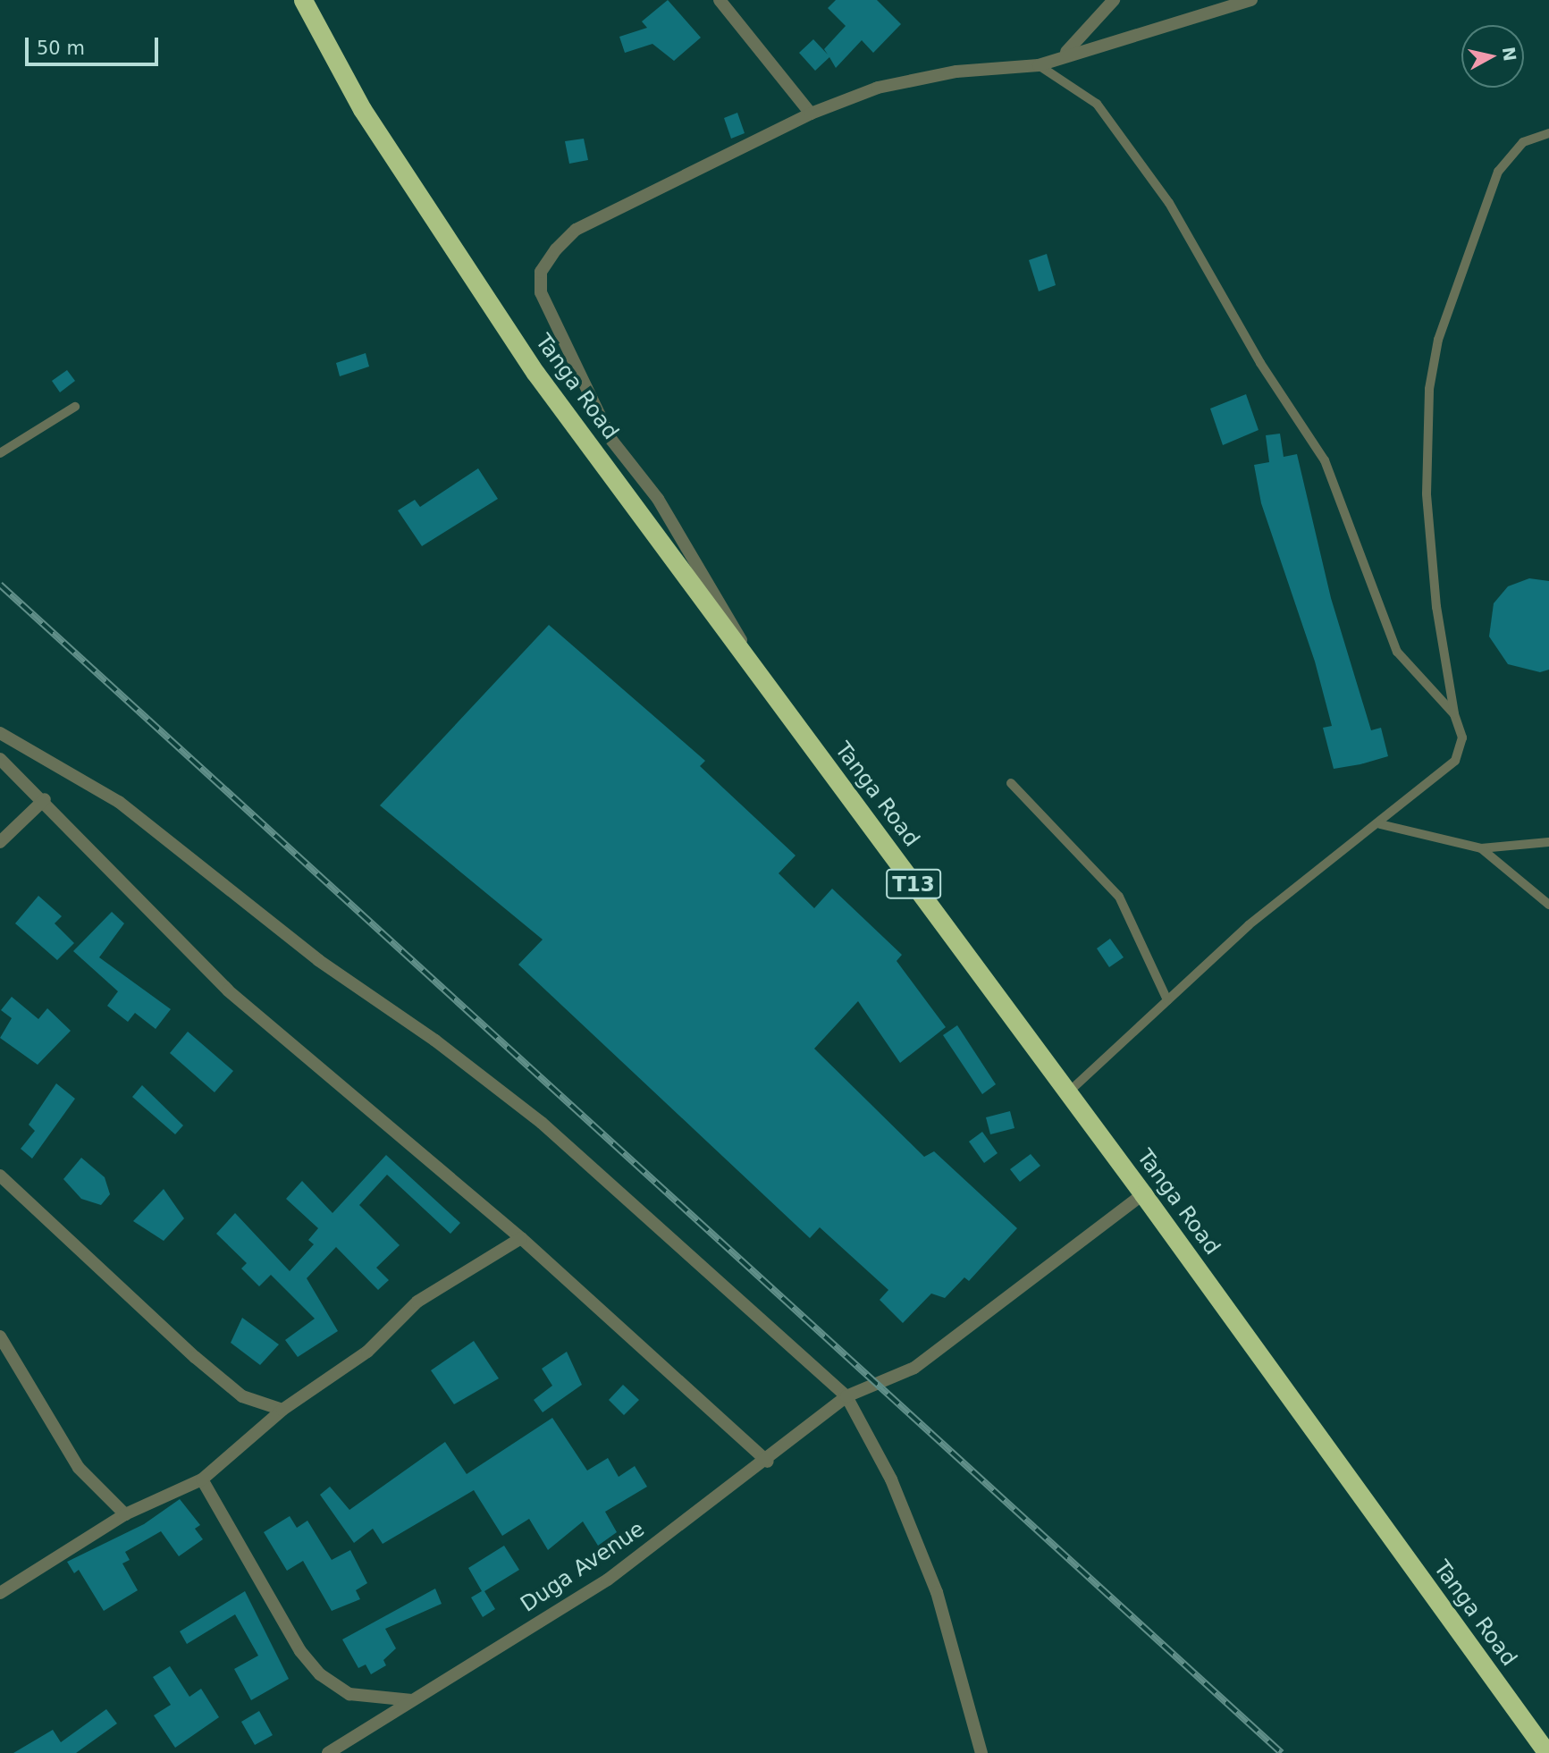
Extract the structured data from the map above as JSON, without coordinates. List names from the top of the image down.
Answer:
{
  "streets": {
    "highway": ["Tanga Road", "T13"],
    "street": ["Duga Avenue"]
  },
  "crossings": [
    ["Tanga Road", "Duga Avenue"]
  ],
  "scale_bar": "50 m",
  "north": "right"
}
